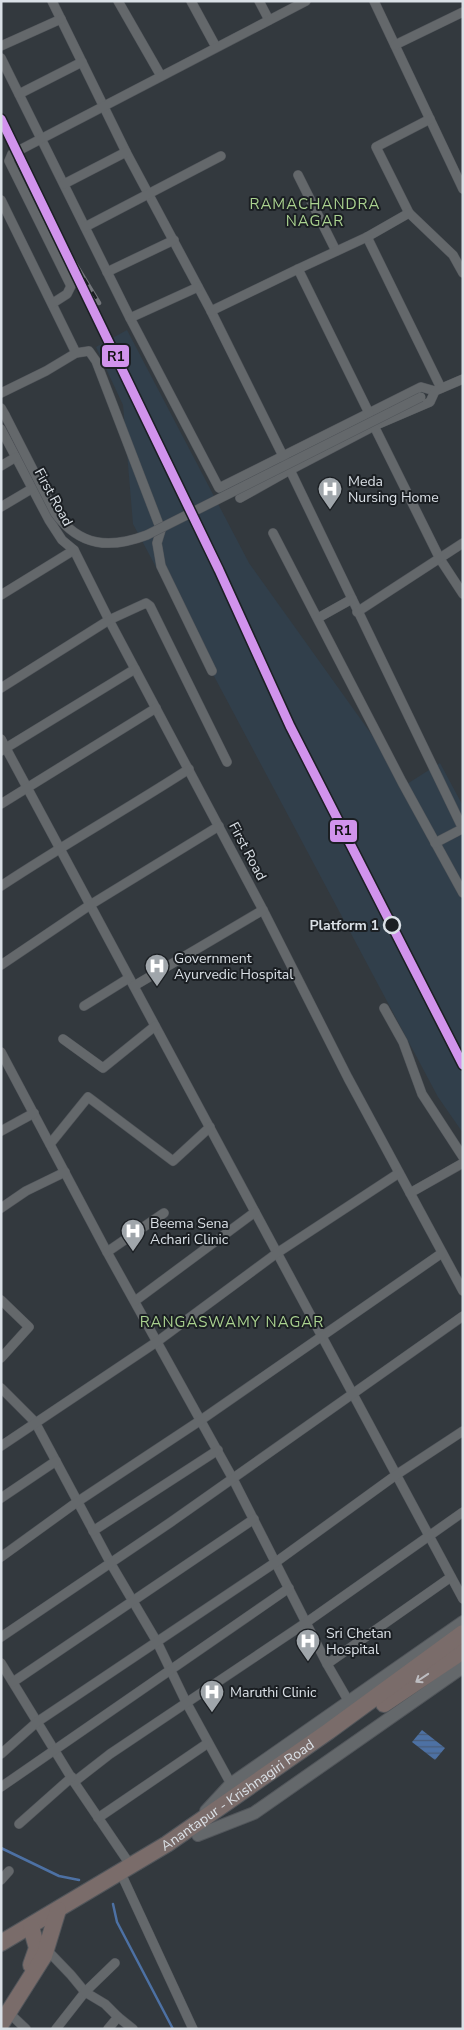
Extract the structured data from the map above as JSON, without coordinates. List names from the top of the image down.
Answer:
{
  "streets": {
    "highway": ["Anantapur - Krishnagiri Road"],
    "street": ["First Road"]
  },
  "districts": ["RAMACHANDRA NAGAR", "RANGASWAMY NAGAR"],
  "places": {
    "hospital": [
      "Meda Nursing Home",
      "Government Ayurvedic Hospital",
      "Beema Sena Achari Clinic",
      "Sri Chetan Hospital",
      "Maruthi Clinic"
    ],
    "other": ["Platform 1"]
  },
  "lines": ["transit line R1"]
}
